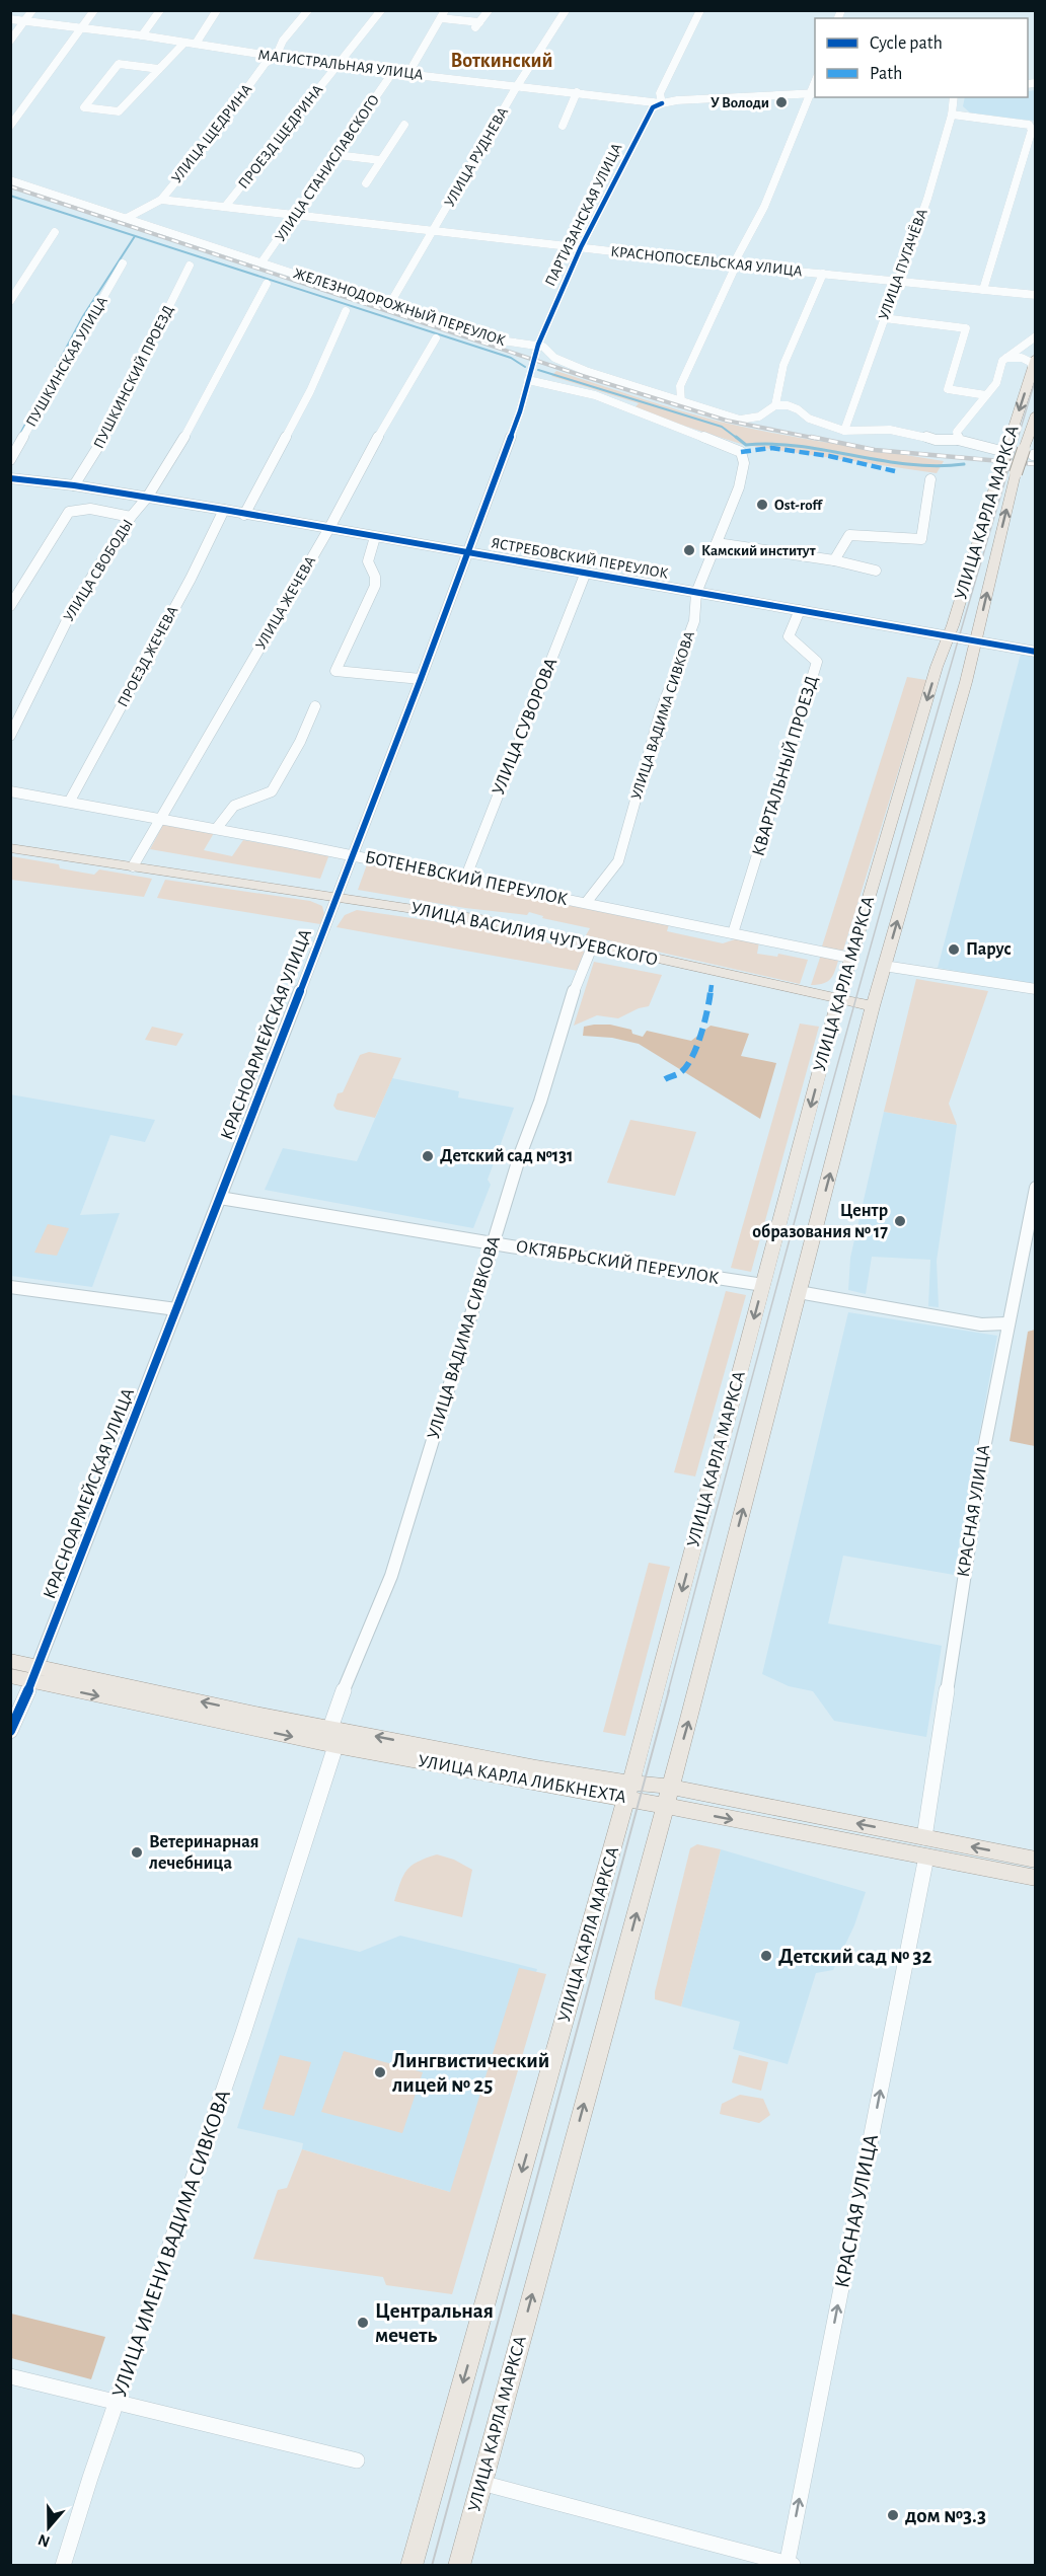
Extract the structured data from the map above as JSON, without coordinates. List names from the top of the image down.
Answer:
{
  "streets": {
    "main road": ["УЛИЦА КАРЛА МАРКСА", "УЛИЦА ВАСИЛИЯ ЧУГУЕВСКОГО", "УЛИЦА КАРЛА ЛИБКНЕХТА"],
    "street": [
      "МАГИСТРАЛЬНАЯ УЛИЦА",
      "УЛИЦА ЩЕДРИНА",
      "ПРОЕЗД ЩЕДРИНА",
      "УЛИЦА РУДНЕВА",
      "УЛИЦА СТАНИСЛАВСКОГО",
      "ПАРТИЗАНСКАЯ УЛИЦА",
      "КРАСНОПОСЕЛЬСКАЯ УЛИЦА",
      "УЛИЦА ПУГАЧЁВА",
      "ЖЕЛЕЗНОДОРОЖНЫЙ ПЕРЕУЛОК",
      "ПУШКИНСКАЯ УЛИЦА",
      "ПУШКИНСКИЙ ПРОЕЗД",
      "ЯСТРЕБОВСКИЙ ПЕРЕУЛОК",
      "УЛИЦА СВОБОДЫ",
      "УЛИЦА ЖЕЧЕВА",
      "ПРОЕЗД ЖЕЧЕВА",
      "УЛИЦА ВАДИМА СИВКОВА",
      "УЛИЦА СУВОРОВА",
      "КВАРТАЛЬНЫЙ ПРОЕЗД",
      "БОТЕНЕВСКИЙ ПЕРЕУЛОК",
      "КРАСНОАРМЕЙСКАЯ УЛИЦА",
      "ОКТЯБРЬСКИЙ ПЕРЕУЛОК",
      "КРАСНАЯ УЛИЦА",
      "УЛИЦА ИМЕНИ ВАДИМА СИВКОВА"
    ]
  },
  "crossings": [
    ["МАГИСТРАЛЬНАЯ УЛИЦА", "УЛИЦА ЩЕДРИНА"],
    ["МАГИСТРАЛЬНАЯ УЛИЦА", "ПРОЕЗД ЩЕДРИНА"],
    ["МАГИСТРАЛЬНАЯ УЛИЦА", "УЛИЦА РУДНЕВА"],
    ["МАГИСТРАЛЬНАЯ УЛИЦА", "УЛИЦА СТАНИСЛАВСКОГО"],
    ["МАГИСТРАЛЬНАЯ УЛИЦА", "ПАРТИЗАНСКАЯ УЛИЦА"],
    ["УЛИЦА ЩЕДРИНА", "КРАСНОПОСЕЛЬСКАЯ УЛИЦА"],
    ["УЛИЦА ЩЕДРИНА", "ЖЕЛЕЗНОДОРОЖНЫЙ ПЕРЕУЛОК"],
    ["ПРОЕЗД ЩЕДРИНА", "КРАСНОПОСЕЛЬСКАЯ УЛИЦА"],
    ["УЛИЦА РУДНЕВА", "КРАСНОПОСЕЛЬСКАЯ УЛИЦА"],
    ["УЛИЦА РУДНЕВА", "ЖЕЛЕЗНОДОРОЖНЫЙ ПЕРЕУЛОК"],
    ["УЛИЦА СТАНИСЛАВСКОГО", "КРАСНОПОСЕЛЬСКАЯ УЛИЦА"],
    ["УЛИЦА СТАНИСЛАВСКОГО", "ЖЕЛЕЗНОДОРОЖНЫЙ ПЕРЕУЛОК"],
    ["ПАРТИЗАНСКАЯ УЛИЦА", "КРАСНОПОСЕЛЬСКАЯ УЛИЦА"],
    ["ПАРТИЗАНСКАЯ УЛИЦА", "ЖЕЛЕЗНОДОРОЖНЫЙ ПЕРЕУЛОК"],
    ["ПАРТИЗАНСКАЯ УЛИЦА", "КРАСНОАРМЕЙСКАЯ УЛИЦА"],
    ["КРАСНОПОСЕЛЬСКАЯ УЛИЦА", "УЛИЦА ПУГАЧЁВА"],
    ["ЖЕЛЕЗНОДОРОЖНЫЙ ПЕРЕУЛОК", "КРАСНОАРМЕЙСКАЯ УЛИЦА"],
    ["ПУШКИНСКИЙ ПРОЕЗД", "ЯСТРЕБОВСКИЙ ПЕРЕУЛОК"],
    ["УЛИЦА КАРЛА МАРКСА", "ЯСТРЕБОВСКИЙ ПЕРЕУЛОК"],
    ["УЛИЦА КАРЛА МАРКСА", "БОТЕНЕВСКИЙ ПЕРЕУЛОК"],
    ["УЛИЦА КАРЛА МАРКСА", "УЛИЦА ВАСИЛИЯ ЧУГУЕВСКОГО"],
    ["УЛИЦА КАРЛА МАРКСА", "ОКТЯБРЬСКИЙ ПЕРЕУЛОК"],
    ["УЛИЦА КАРЛА МАРКСА", "УЛИЦА КАРЛА ЛИБКНЕХТА"],
    ["ЯСТРЕБОВСКИЙ ПЕРЕУЛОК", "УЛИЦА СВОБОДЫ"],
    ["ЯСТРЕБОВСКИЙ ПЕРЕУЛОК", "УЛИЦА ЖЕЧЕВА"],
    ["ЯСТРЕБОВСКИЙ ПЕРЕУЛОК", "ПРОЕЗД ЖЕЧЕВА"],
    ["ЯСТРЕБОВСКИЙ ПЕРЕУЛОК", "УЛИЦА ВАДИМА СИВКОВА"],
    ["ЯСТРЕБОВСКИЙ ПЕРЕУЛОК", "УЛИЦА СУВОРОВА"],
    ["ЯСТРЕБОВСКИЙ ПЕРЕУЛОК", "КВАРТАЛЬНЫЙ ПРОЕЗД"],
    ["ЯСТРЕБОВСКИЙ ПЕРЕУЛОК", "КРАСНОАРМЕЙСКАЯ УЛИЦА"],
    ["УЛИЦА ЖЕЧЕВА", "БОТЕНЕВСКИЙ ПЕРЕУЛОК"],
    ["УЛИЦА ЖЕЧЕВА", "УЛИЦА ВАСИЛИЯ ЧУГУЕВСКОГО"],
    ["ПРОЕЗД ЖЕЧЕВА", "БОТЕНЕВСКИЙ ПЕРЕУЛОК"],
    ["УЛИЦА ВАДИМА СИВКОВА", "БОТЕНЕВСКИЙ ПЕРЕУЛОК"],
    ["УЛИЦА ВАДИМА СИВКОВА", "УЛИЦА ВАСИЛИЯ ЧУГУЕВСКОГО"],
    ["УЛИЦА ВАДИМА СИВКОВА", "КРАСНОАРМЕЙСКАЯ УЛИЦА"],
    ["УЛИЦА ВАДИМА СИВКОВА", "ОКТЯБРЬСКИЙ ПЕРЕУЛОК"],
    ["УЛИЦА ВАДИМА СИВКОВА", "УЛИЦА КАРЛА ЛИБКНЕХТА"],
    ["УЛИЦА СУВОРОВА", "БОТЕНЕВСКИЙ ПЕРЕУЛОК"],
    ["КВАРТАЛЬНЫЙ ПРОЕЗД", "БОТЕНЕВСКИЙ ПЕРЕУЛОК"],
    ["БОТЕНЕВСКИЙ ПЕРЕУЛОК", "КРАСНОАРМЕЙСКАЯ УЛИЦА"],
    ["УЛИЦА ВАСИЛИЯ ЧУГУЕВСКОГО", "КРАСНОАРМЕЙСКАЯ УЛИЦА"],
    ["КРАСНОАРМЕЙСКАЯ УЛИЦА", "ОКТЯБРЬСКИЙ ПЕРЕУЛОК"],
    ["КРАСНОАРМЕЙСКАЯ УЛИЦА", "УЛИЦА КАРЛА ЛИБКНЕХТА"],
    ["КРАСНАЯ УЛИЦА", "УЛИЦА КАРЛА ЛИБКНЕХТА"],
    ["УЛИЦА КАРЛА ЛИБКНЕХТА", "УЛИЦА ИМЕНИ ВАДИМА СИВКОВА"]
  ],
  "one_way": ["КРАСНАЯ УЛИЦА"],
  "districts": ["Воткинский"],
  "places": [
    "У Володи",
    "Ost-roff",
    "Камский институт",
    "Парус",
    "Детский сад №131",
    "Центр образования № 17",
    "Ветеринарная лечебница",
    "Детский сад № 32",
    "Лингвистический лицей № 25",
    "Центральная мечеть",
    "дом №3.3"
  ],
  "legend": ["Cycle path", "Path"],
  "north": "bottom"
}
